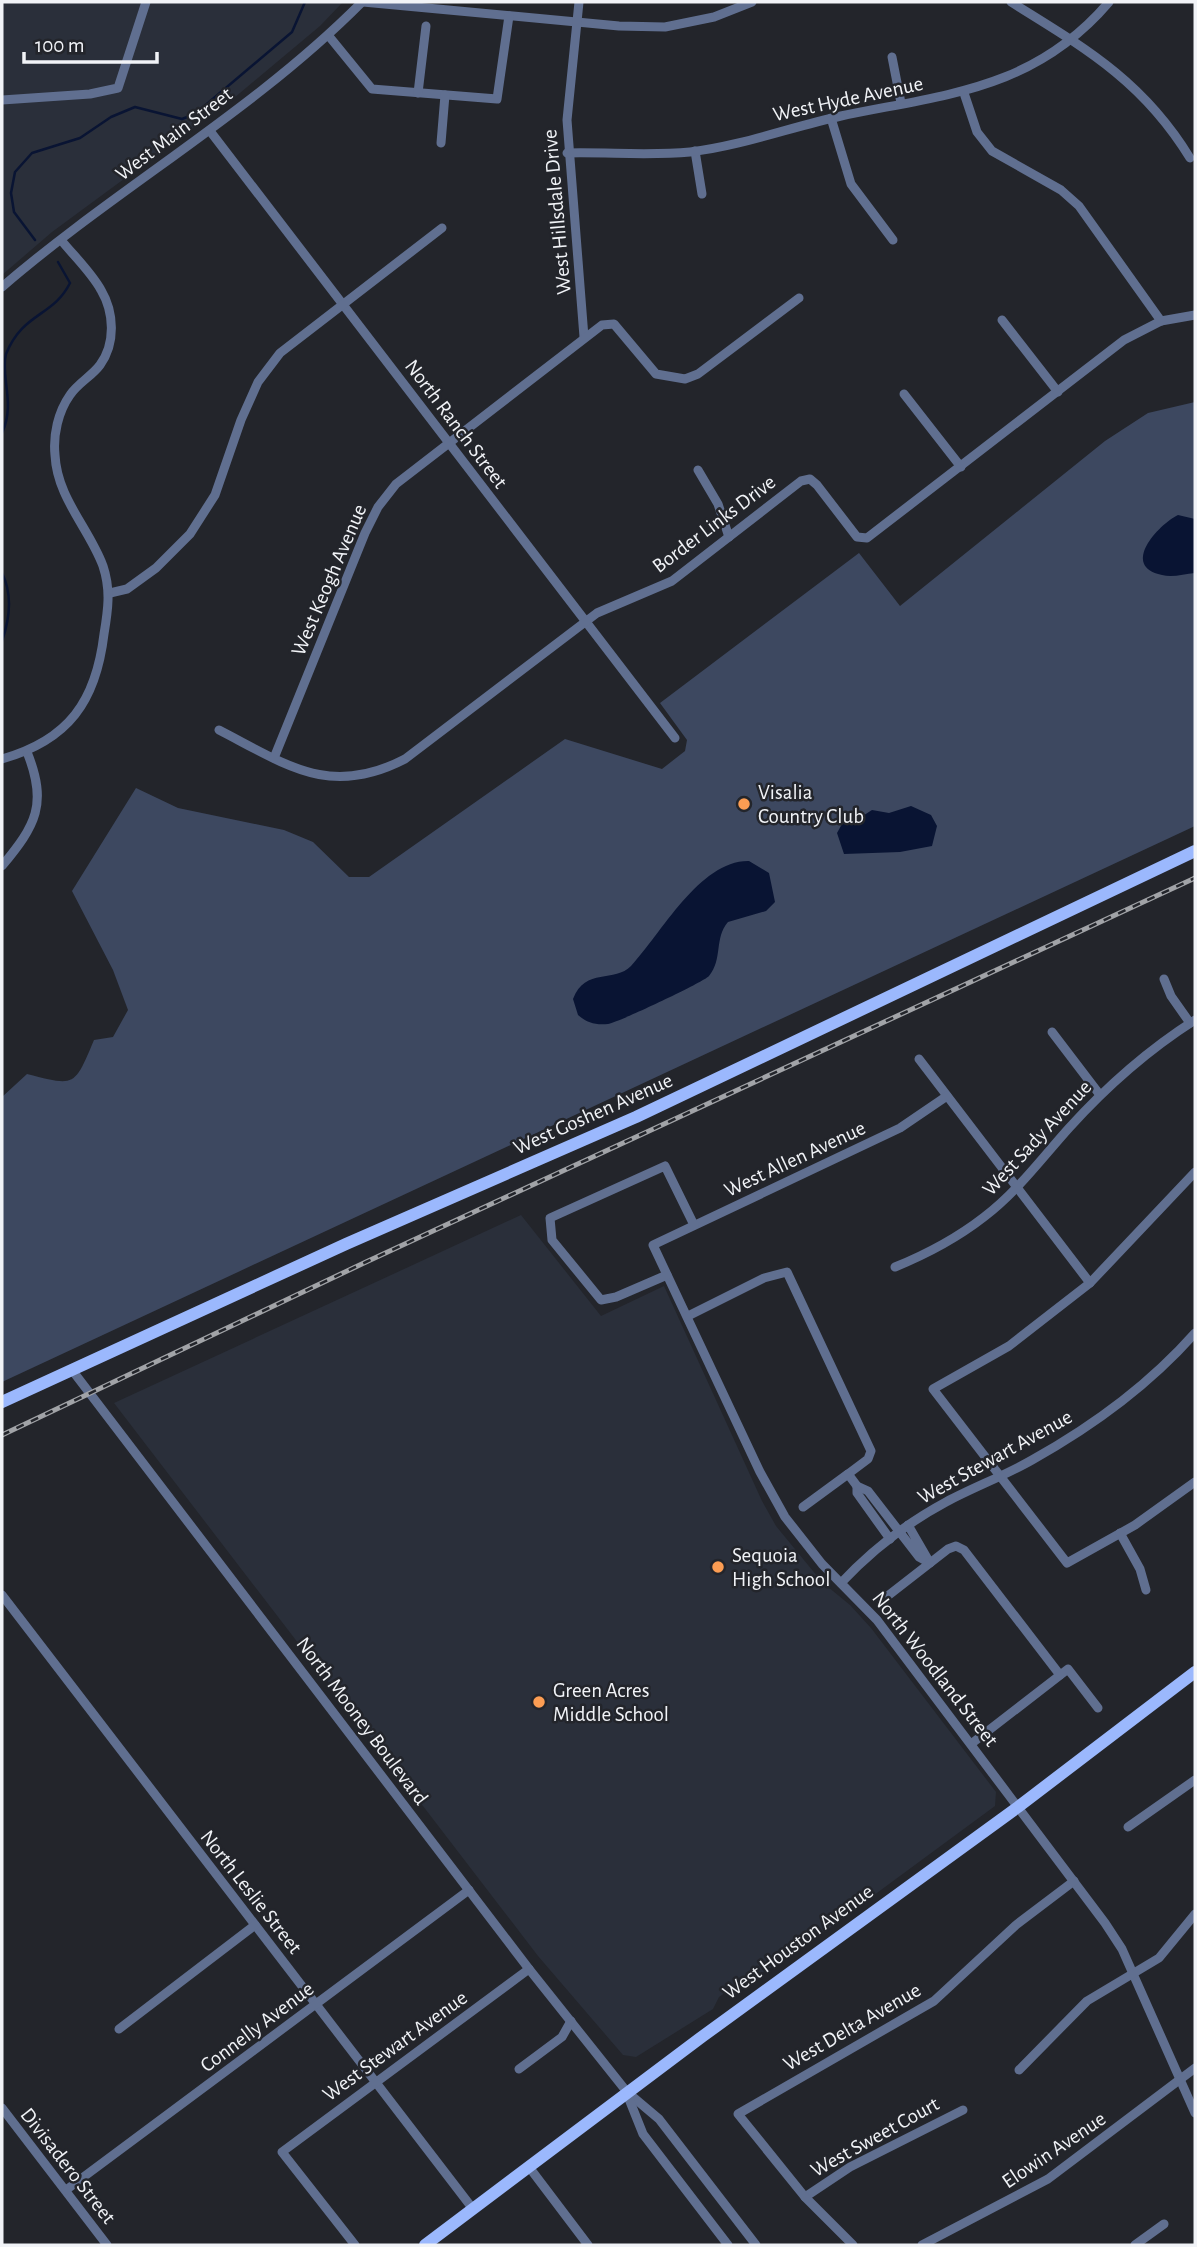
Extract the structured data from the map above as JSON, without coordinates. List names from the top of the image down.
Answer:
{
  "streets": {
    "main road": ["West Goshen Avenue", "West Houston Avenue"],
    "street": [
      "West Hyde Avenue",
      "West Main Street",
      "West Hillsdale Drive",
      "North Ranch Street",
      "Border Links Drive",
      "West Keogh Avenue",
      "West Sady Avenue",
      "West Allen Avenue",
      "West Stewart Avenue",
      "North Woodland Street",
      "North Mooney Boulevard",
      "North Leslie Street",
      "Connelly Avenue",
      "West Delta Avenue",
      "West Sweet Court",
      "Elowin Avenue",
      "Divisadero Street"
    ]
  },
  "crossings": [
    ["West Hyde Avenue", "West Hillsdale Drive"],
    ["West Main Street", "North Ranch Street"],
    ["West Hillsdale Drive", "West Keogh Avenue"],
    ["North Ranch Street", "Border Links Drive"],
    ["North Ranch Street", "West Keogh Avenue"],
    ["Border Links Drive", "West Keogh Avenue"],
    ["West Goshen Avenue", "North Mooney Boulevard"],
    ["West Allen Avenue", "North Woodland Street"],
    ["West Stewart Avenue", "North Woodland Street"],
    ["West Stewart Avenue", "North Mooney Boulevard"],
    ["West Stewart Avenue", "North Leslie Street"],
    ["North Woodland Street", "West Houston Avenue"],
    ["North Woodland Street", "West Delta Avenue"],
    ["North Woodland Street", "Elowin Avenue"],
    ["North Mooney Boulevard", "West Houston Avenue"],
    ["North Mooney Boulevard", "Connelly Avenue"],
    ["North Leslie Street", "West Houston Avenue"],
    ["North Leslie Street", "Connelly Avenue"],
    ["Connelly Avenue", "Divisadero Street"],
    ["West Delta Avenue", "West Sweet Court"]
  ],
  "places": ["Visalia Country Club", "Sequoia High School", "Green Acres Middle School"],
  "scale_bar": "100 m"
}
